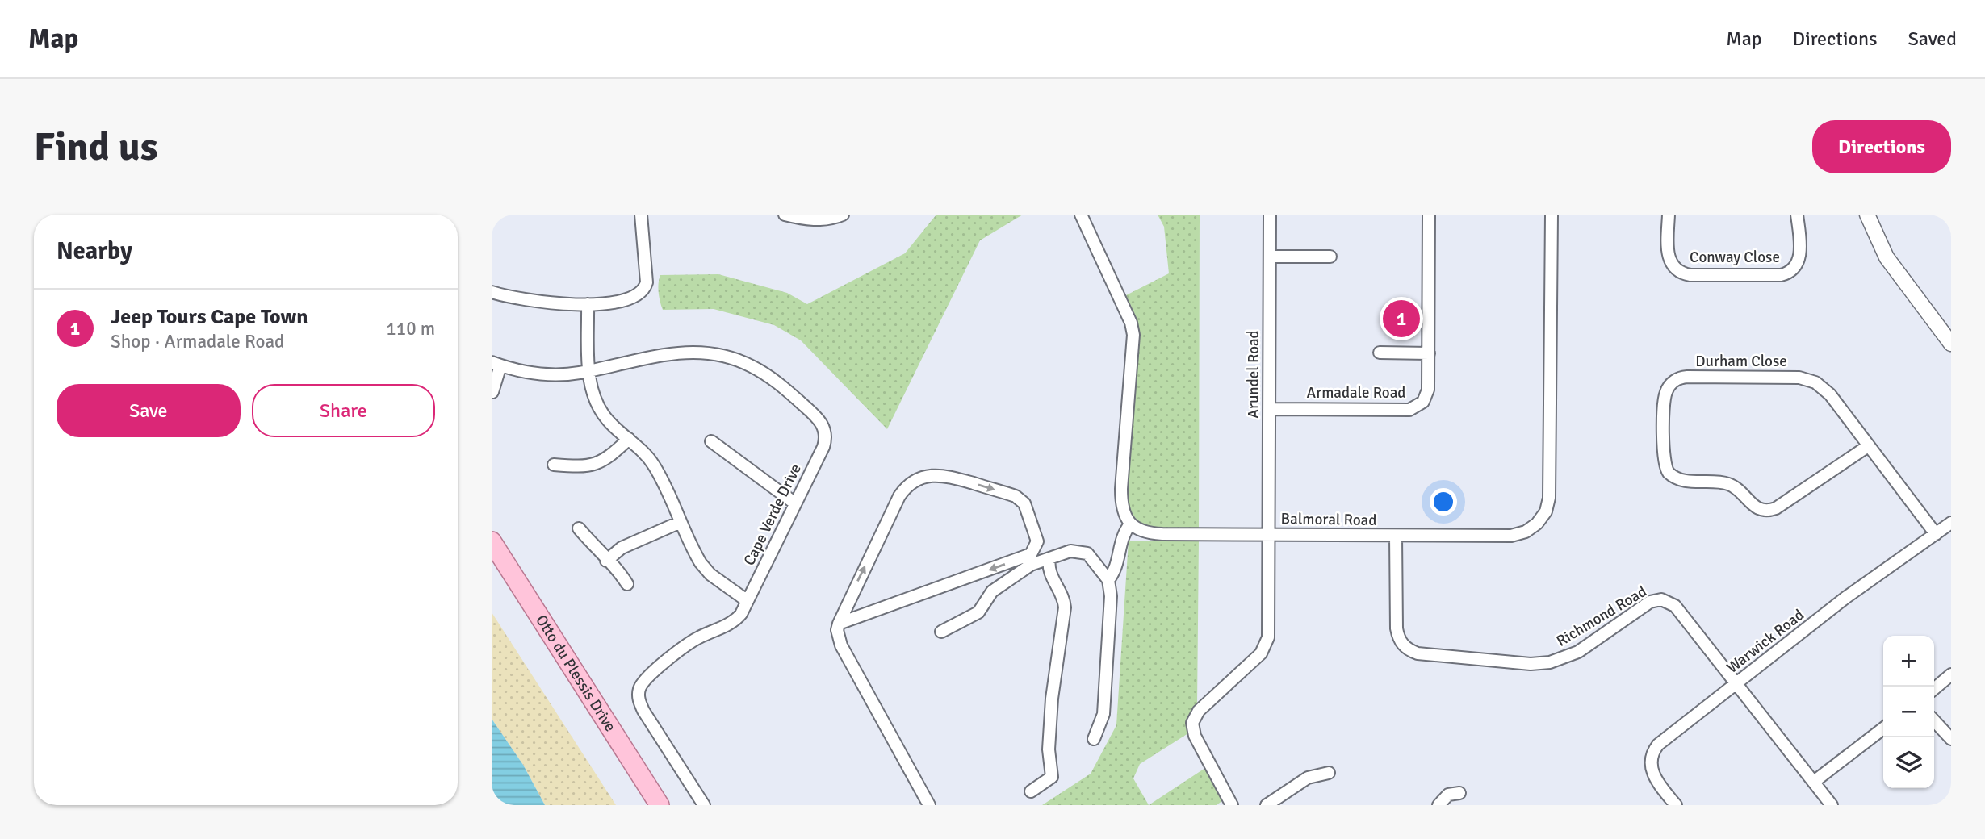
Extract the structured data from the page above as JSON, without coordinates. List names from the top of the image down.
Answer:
{
  "streets": {
    "main road": ["Otto du Plessis Drive"],
    "street": [
      "Conway Close",
      "Durham Close",
      "Arundel Road",
      "Armadale Road",
      "Cape Verde Drive",
      "Balmoral Road",
      "Richmond Road",
      "Warwick Road"
    ]
  },
  "crossings": [
    ["Durham Close", "Warwick Road"],
    ["Arundel Road", "Armadale Road"],
    ["Arundel Road", "Balmoral Road"],
    ["Balmoral Road", "Richmond Road"],
    ["Richmond Road", "Warwick Road"]
  ],
  "page": {
    "header": "Map",
    "nav": ["Map", "Directions", "Saved"],
    "buttons": [
      "Directions",
      ["Save", "Share"]
    ],
    "title": "Find us",
    "heading": "Nearby",
    "list": [
      {
        "mark": "1",
        "name": "Jeep Tours Cape Town",
        "note": "Shop · Armadale Road",
        "value": "110 m"
      }
    ],
    "pins": "1",
    "map_buttons": ["+", "−"]
  }
}
